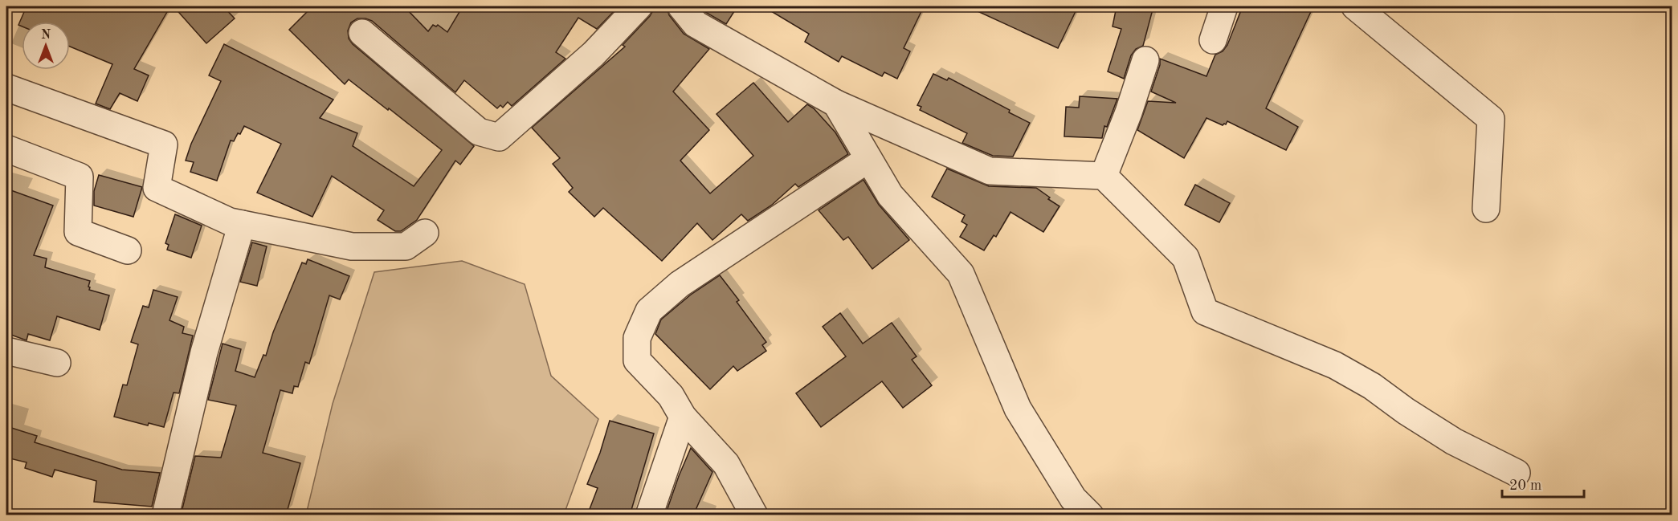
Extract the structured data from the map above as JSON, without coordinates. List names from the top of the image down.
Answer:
{
  "scale_bar": "20 m",
  "north": "top"
}
